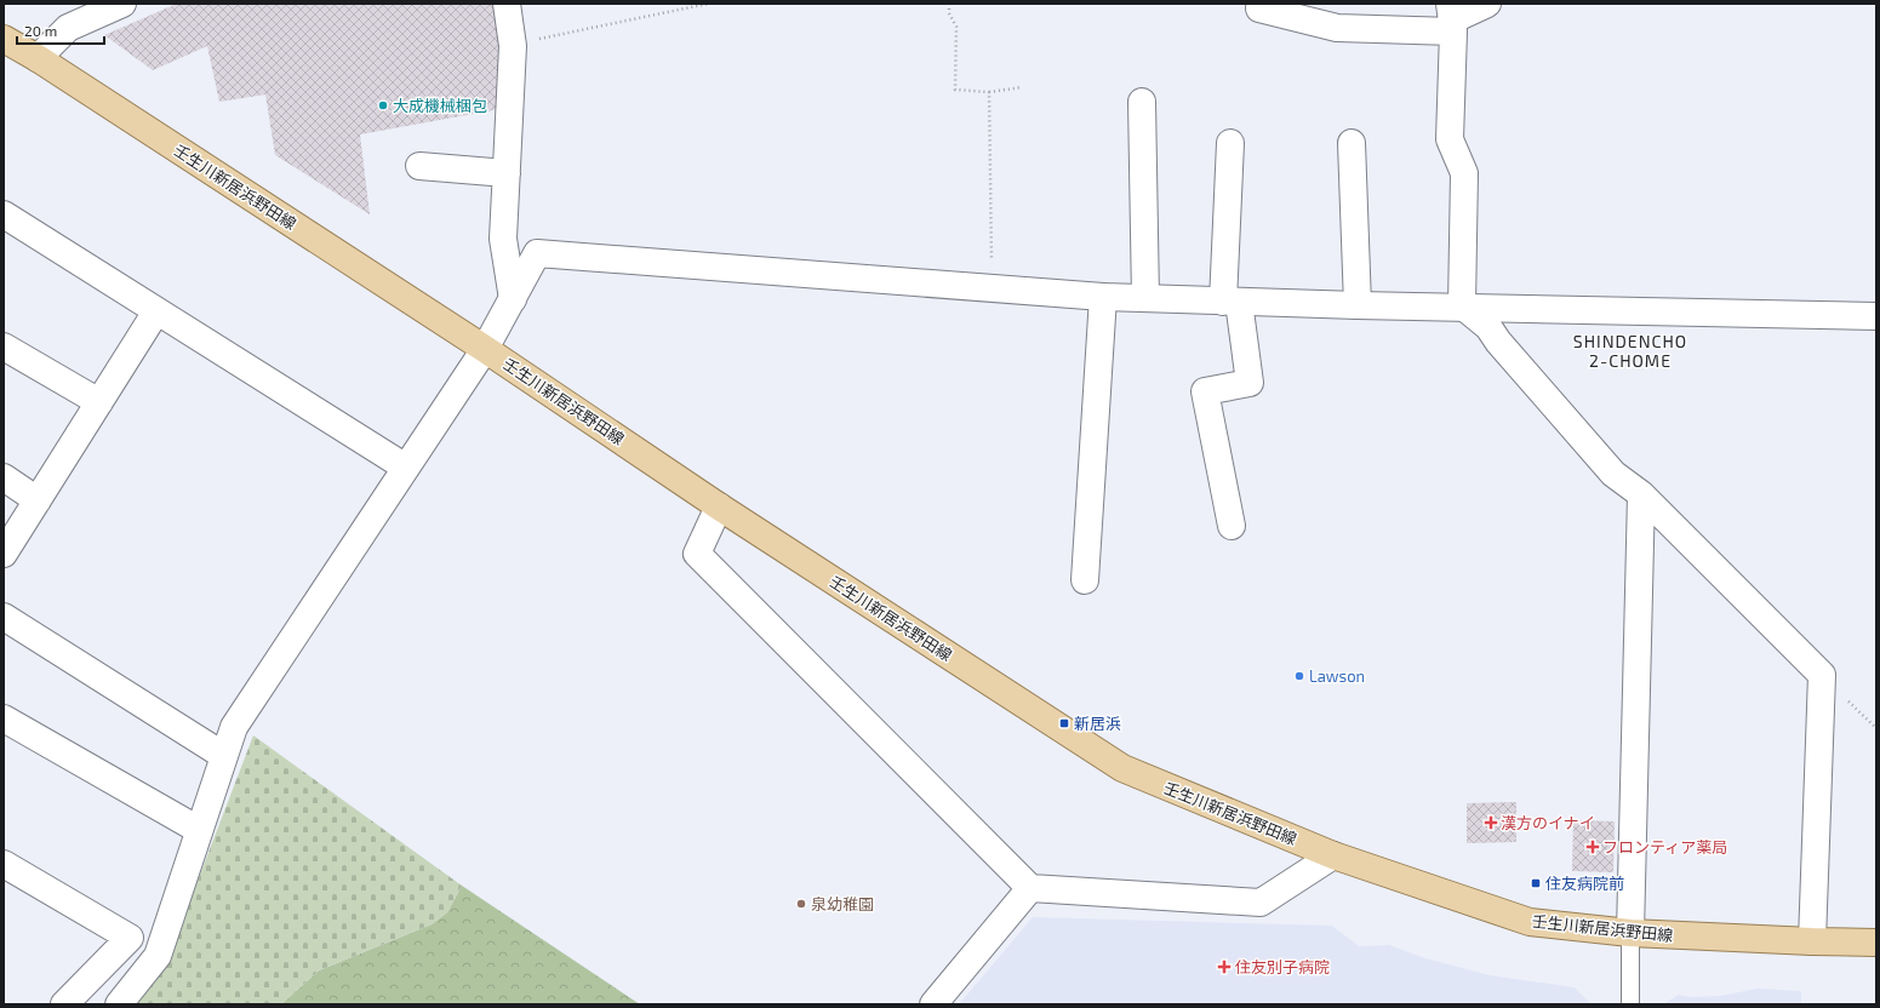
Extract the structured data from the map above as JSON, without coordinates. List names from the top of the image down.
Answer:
{
  "streets": {
    "main road": ["壬生川新居浜野田線"]
  },
  "districts": ["SHINDENCHO 2-CHOME"],
  "places": {
    "other": ["大成機械梱包", "Lawson", "泉幼稚園"],
    "transit": ["新居浜", "住友病院前"],
    "health": ["漢方のイナイ", "フロンティア薬局", "住友別子病院"]
  },
  "scale_bar": "20 m"
}
